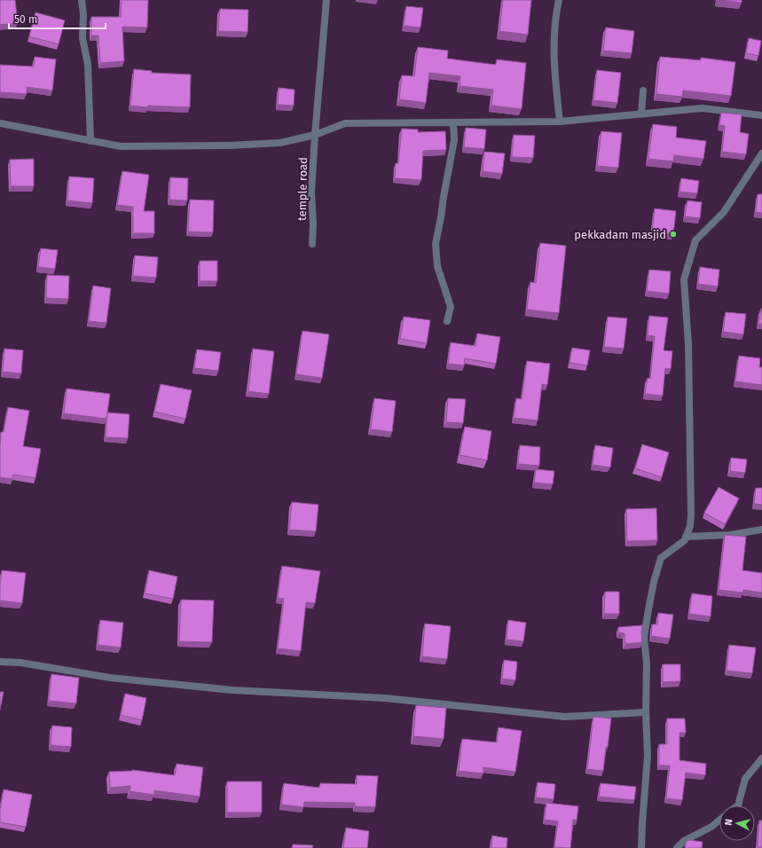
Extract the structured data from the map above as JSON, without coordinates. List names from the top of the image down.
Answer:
{
  "streets": {
    "street": ["temple road"]
  },
  "places": ["pekkadam masjid"],
  "scale_bar": "50 m",
  "north": "left"
}
